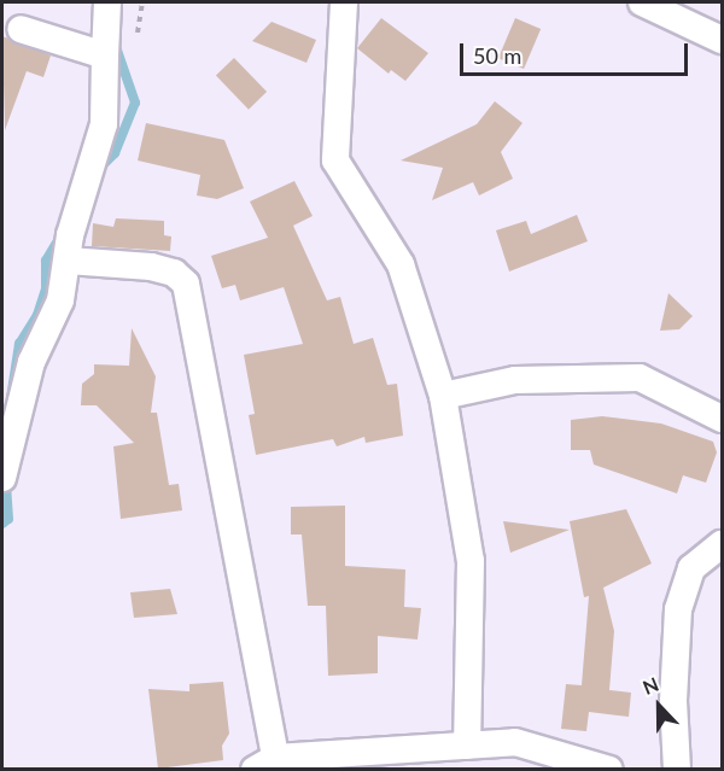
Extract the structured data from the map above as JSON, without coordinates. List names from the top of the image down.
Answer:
{
  "scale_bar": "50 m",
  "north": "top"
}
